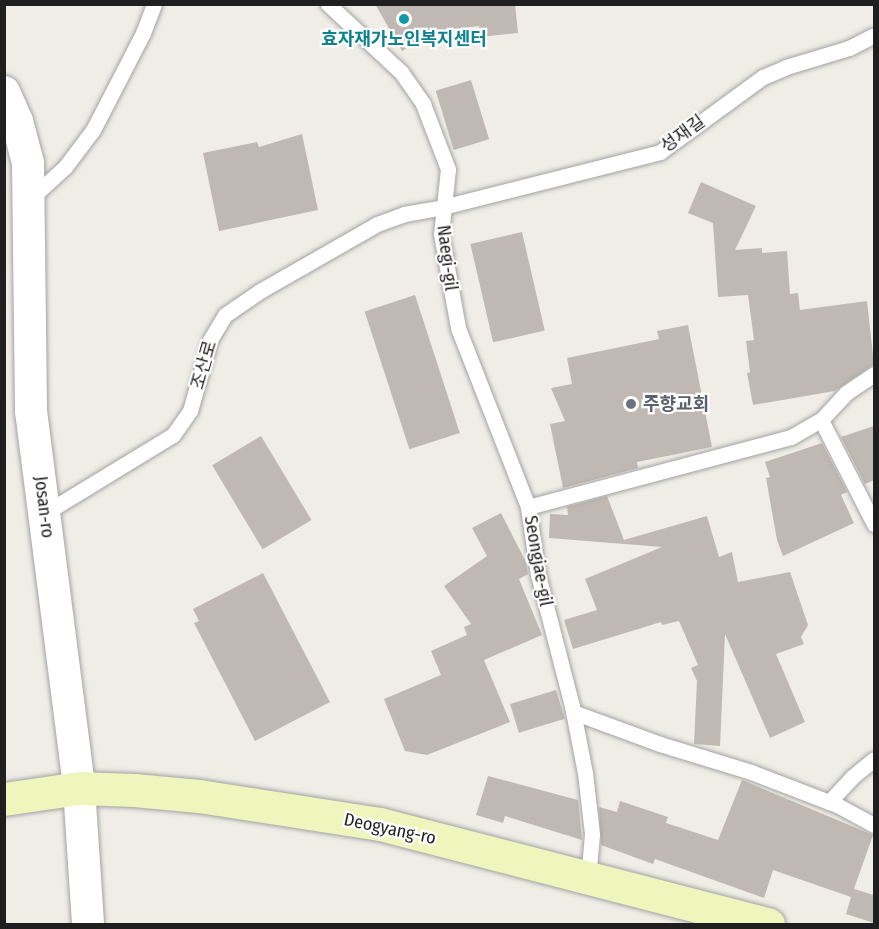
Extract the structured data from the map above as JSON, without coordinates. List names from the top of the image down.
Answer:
{
  "streets": {
    "street": ["Josan-ro", "Deogyang-ro"],
    "lane": [
      "성재길",
      "Naegi-gil",
      "조산로",
      "Seongjae-gil"
    ]
  },
  "crossings": [
    ["성재길", "Naegi-gil"],
    ["성재길", "조산로"],
    ["Naegi-gil", "조산로"],
    ["Naegi-gil", "Seongjae-gil"],
    ["조산로", "Josan-ro"],
    ["Josan-ro", "Deogyang-ro"],
    ["Seongjae-gil", "Deogyang-ro"]
  ],
  "places": ["효자재가노인복지센터", "주향교회"]
}
